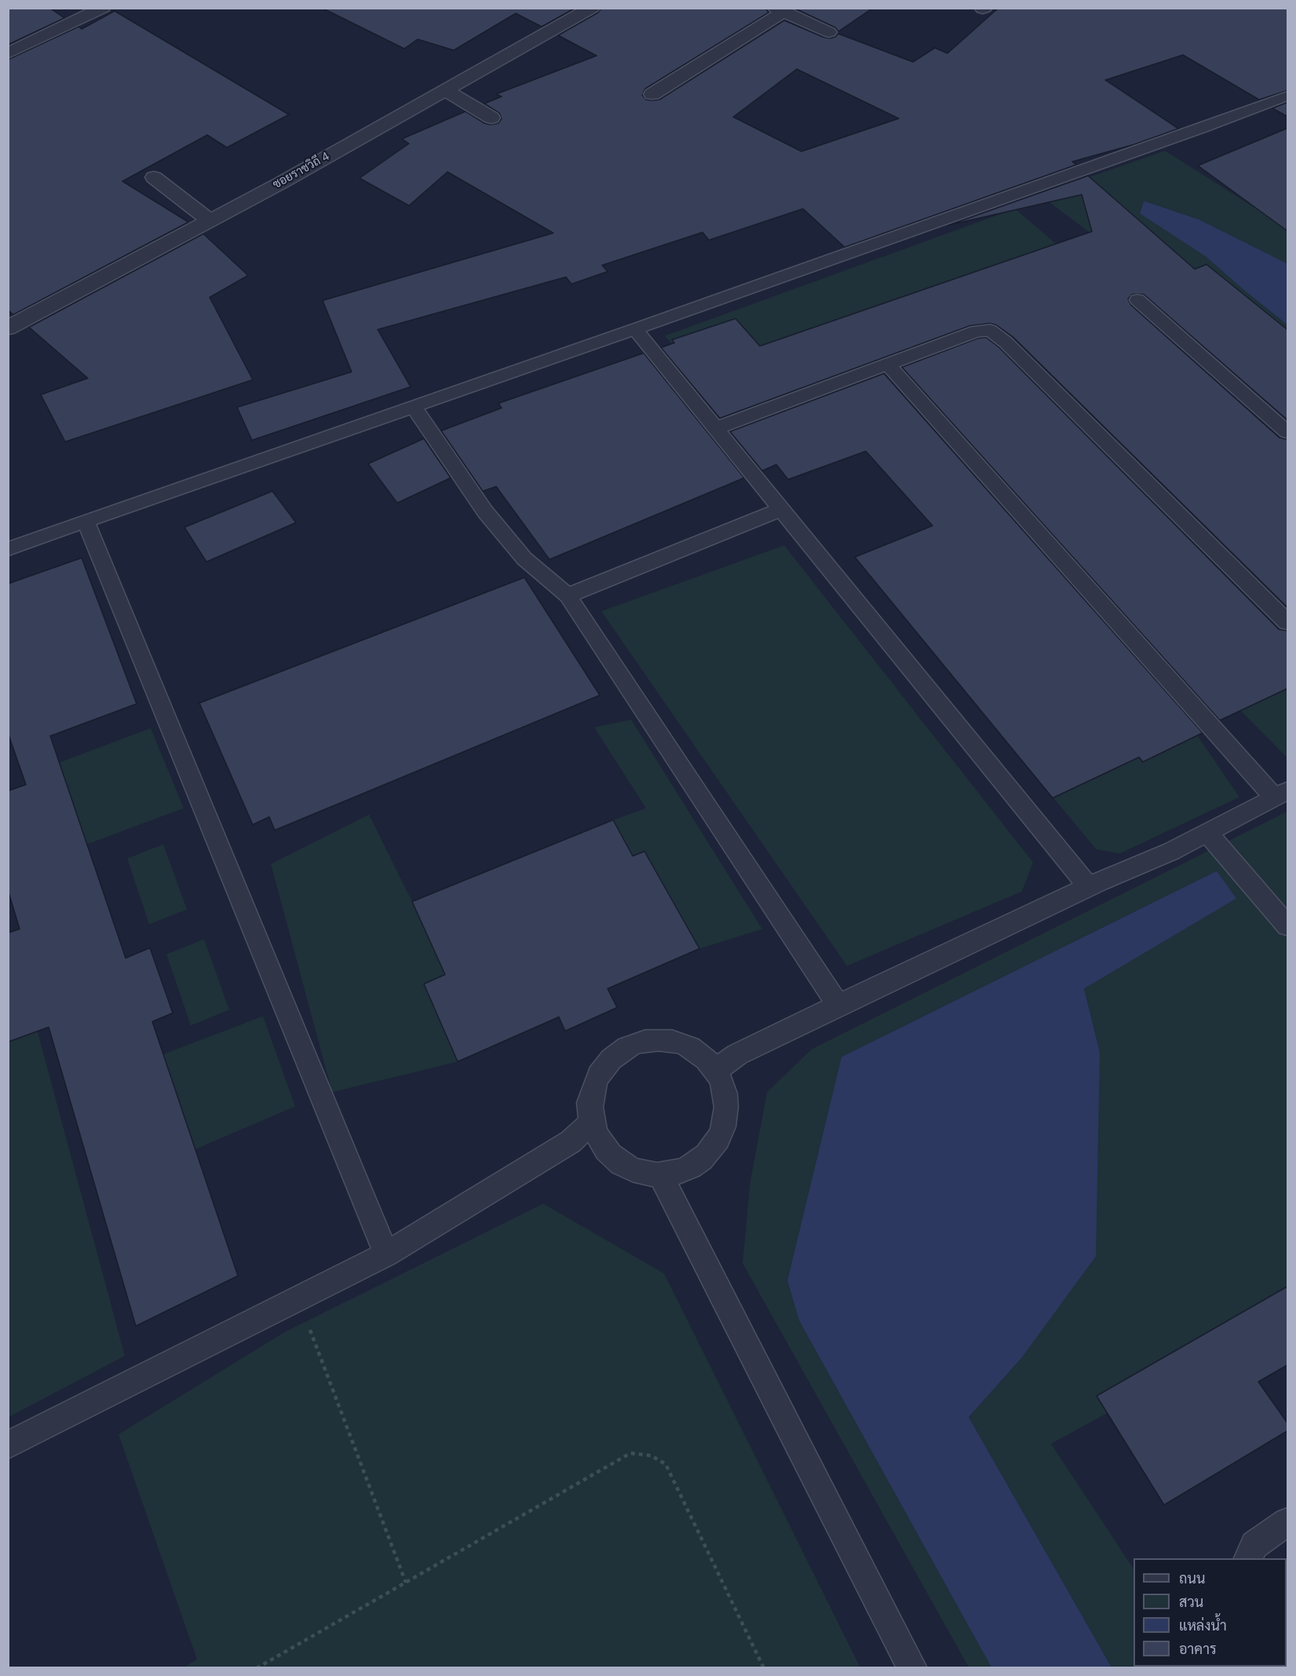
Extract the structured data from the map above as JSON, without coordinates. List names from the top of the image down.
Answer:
{
  "streets": {
    "street": ["ซอยราชวิถี 4"]
  },
  "legend": [
    "ถนน",
    "สวน",
    "แหล่งน้ำ",
    "อาคาร"
  ]
}
